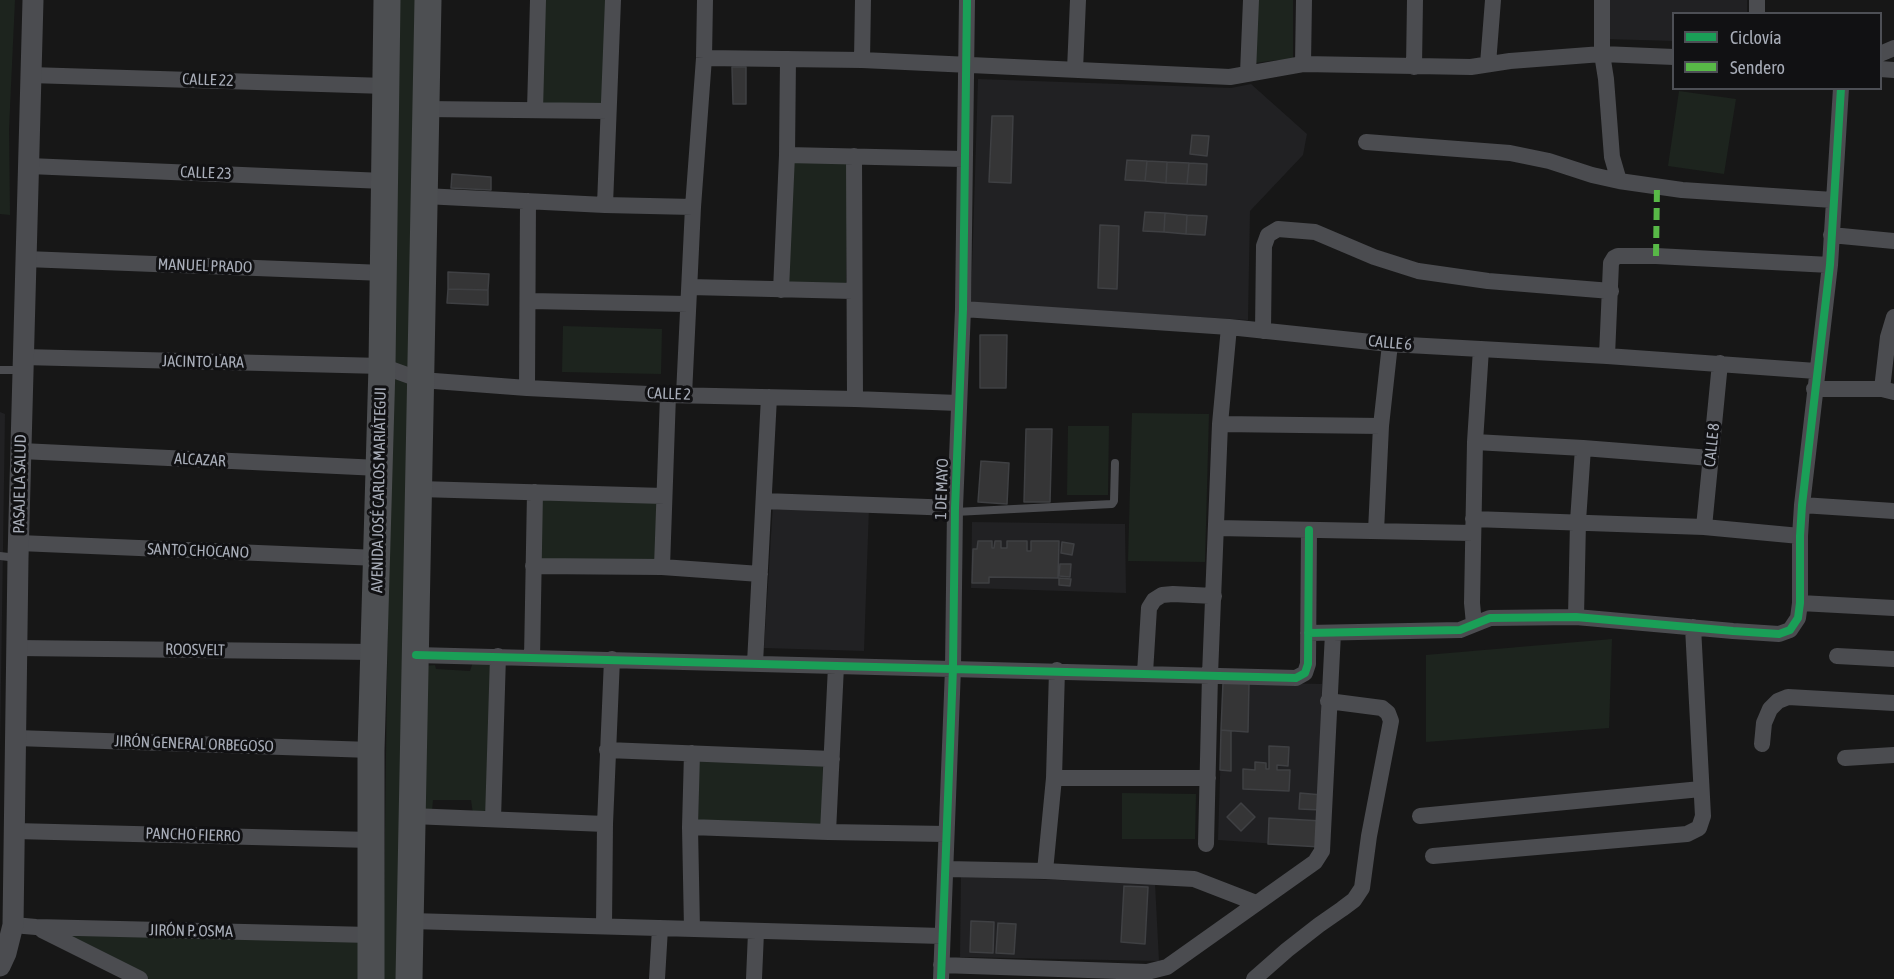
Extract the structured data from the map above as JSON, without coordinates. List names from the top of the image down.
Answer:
{
  "streets": {
    "main road": ["AVENIDA JOSÉ CARLOS MARIÁTEGUI"],
    "street": [
      "CALLE 22",
      "CALLE 23",
      "MANUEL PRADO",
      "CALLE 6",
      "JACINTO LARA",
      "CALLE 2",
      "CALLE 8",
      "ALCAZAR",
      "PASAJE LA SALUD",
      "1 DE MAYO",
      "SANTO CHOCANO",
      "ROOSVELT",
      "JIRÓN GENERAL ORBEGOSO",
      "PANCHO FIERRO",
      "JIRÓN P. OSMA"
    ]
  },
  "crossings": [
    ["CALLE 22", "PASAJE LA SALUD"],
    ["CALLE 22", "AVENIDA JOSÉ CARLOS MARIÁTEGUI"],
    ["CALLE 23", "PASAJE LA SALUD"],
    ["CALLE 23", "AVENIDA JOSÉ CARLOS MARIÁTEGUI"],
    ["MANUEL PRADO", "PASAJE LA SALUD"],
    ["MANUEL PRADO", "AVENIDA JOSÉ CARLOS MARIÁTEGUI"],
    ["CALLE 6", "CALLE 8"],
    ["CALLE 6", "1 DE MAYO"],
    ["JACINTO LARA", "CALLE 2"],
    ["JACINTO LARA", "PASAJE LA SALUD"],
    ["JACINTO LARA", "AVENIDA JOSÉ CARLOS MARIÁTEGUI"],
    ["CALLE 2", "1 DE MAYO"],
    ["CALLE 2", "AVENIDA JOSÉ CARLOS MARIÁTEGUI"],
    ["ALCAZAR", "PASAJE LA SALUD"],
    ["ALCAZAR", "AVENIDA JOSÉ CARLOS MARIÁTEGUI"],
    ["PASAJE LA SALUD", "SANTO CHOCANO"],
    ["PASAJE LA SALUD", "ROOSVELT"],
    ["PASAJE LA SALUD", "JIRÓN GENERAL ORBEGOSO"],
    ["PASAJE LA SALUD", "PANCHO FIERRO"],
    ["PASAJE LA SALUD", "JIRÓN P. OSMA"],
    ["AVENIDA JOSÉ CARLOS MARIÁTEGUI", "SANTO CHOCANO"],
    ["AVENIDA JOSÉ CARLOS MARIÁTEGUI", "ROOSVELT"],
    ["AVENIDA JOSÉ CARLOS MARIÁTEGUI", "JIRÓN GENERAL ORBEGOSO"],
    ["AVENIDA JOSÉ CARLOS MARIÁTEGUI", "PANCHO FIERRO"],
    ["AVENIDA JOSÉ CARLOS MARIÁTEGUI", "JIRÓN P. OSMA"]
  ],
  "legend": ["Ciclovía", "Sendero"]
}
